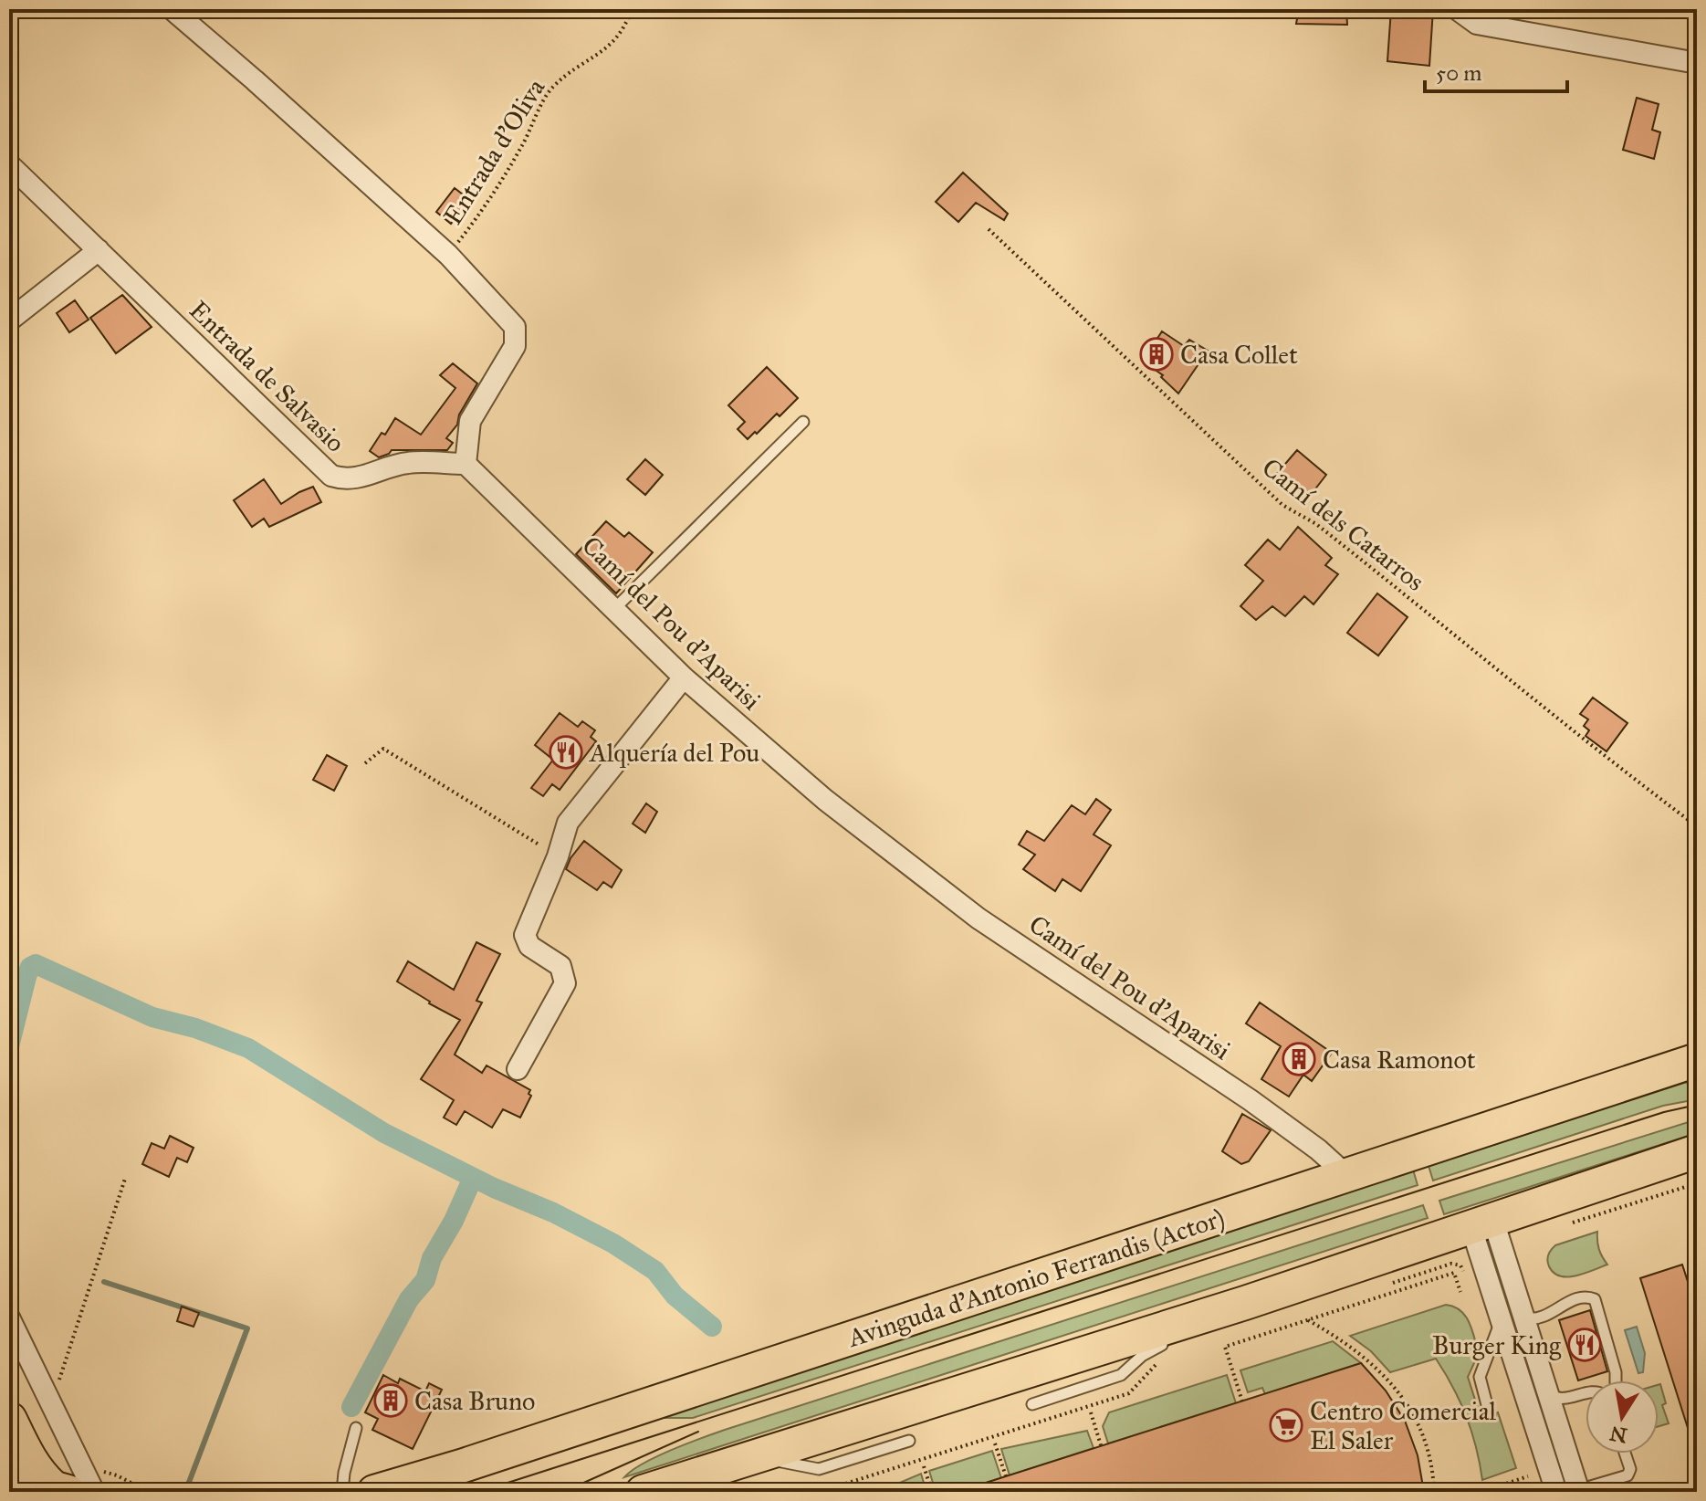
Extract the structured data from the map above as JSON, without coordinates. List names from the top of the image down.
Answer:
{
  "streets": {
    "main road": ["Avinguda d'Antonio Ferrandis (Actor)"],
    "street": ["Entrada de Salvasio", "Camí del Pou d'Aparisi"],
    "path": ["Entrada d'Oliva", "Camí dels Catarros"]
  },
  "crossings": [
    ["Entrada de Salvasio", "Camí del Pou d'Aparisi"],
    ["Camí del Pou d'Aparisi", "Avinguda d'Antonio Ferrandis (Actor)"]
  ],
  "places": {
    "building": ["Casa Collet", "Casa Ramonot", "Casa Bruno"],
    "restaurant": ["Alquería del Pou", "Burger King"],
    "supermarket": ["Centro Comercial El Saler"]
  },
  "scale_bar": "50 m",
  "north": "bottom"
}
